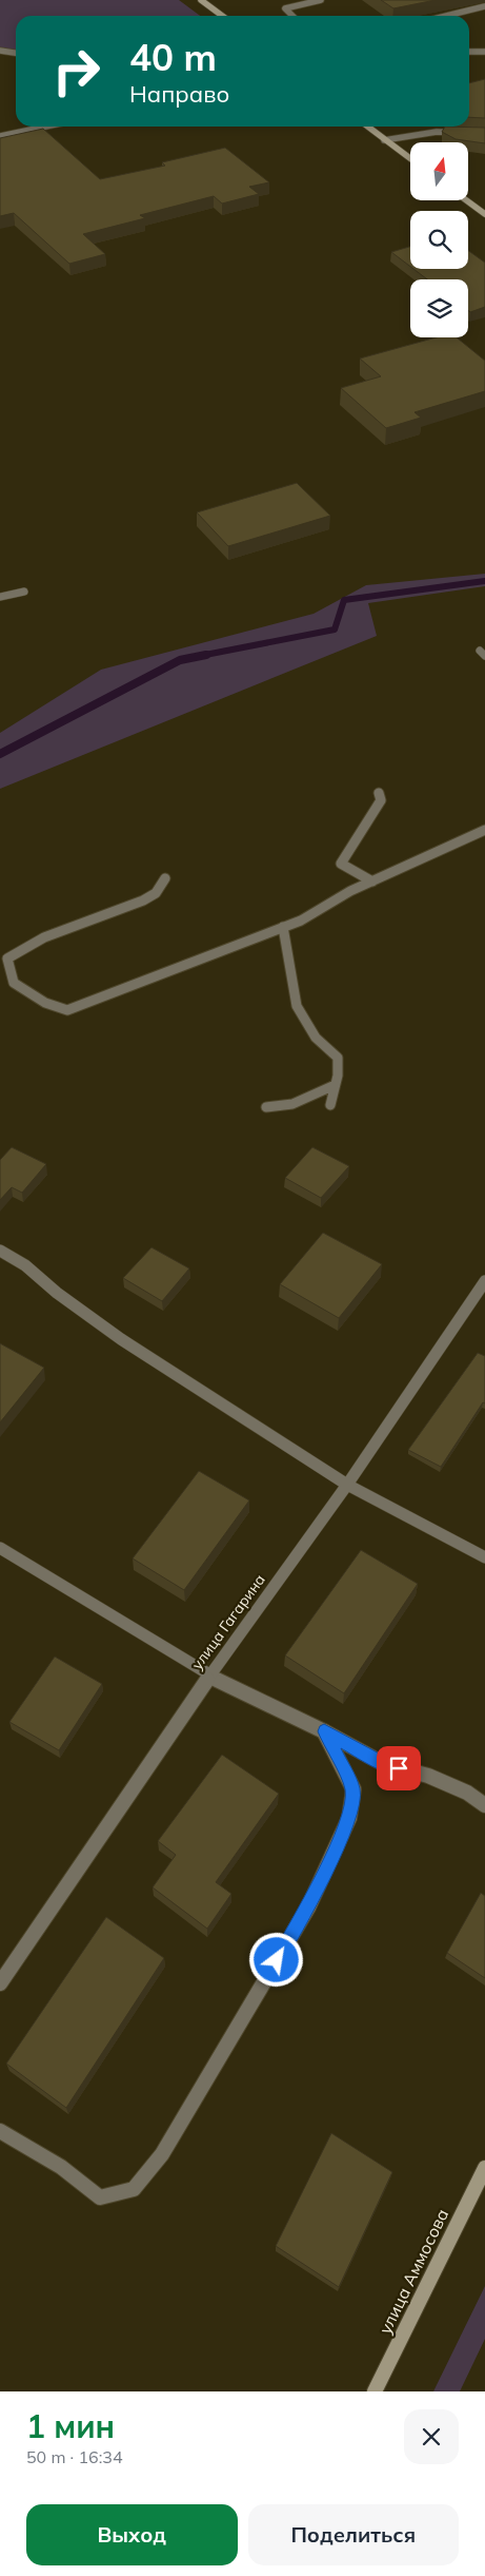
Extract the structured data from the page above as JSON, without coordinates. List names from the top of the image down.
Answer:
{
  "streets": {
    "street": ["улица Гагарина", "улица Аммосова"]
  },
  "north": "top",
  "page": {
    "turn": ["40 m", "Направо"],
    "heading": ["1 мин", "50 m · 16:34"],
    "buttons": ["Выход", "Поделиться"]
  }
}
